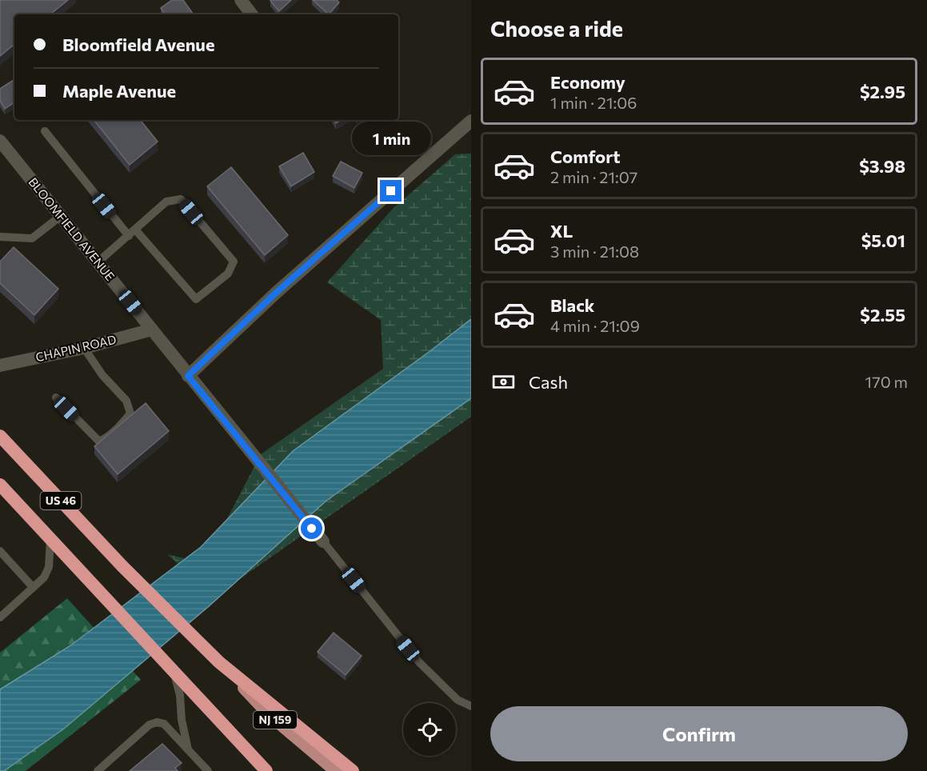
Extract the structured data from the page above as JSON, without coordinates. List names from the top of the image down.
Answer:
{
  "streets": {
    "highway": ["US 46"],
    "main road": ["NJ 159"],
    "street": ["BLOOMFIELD AVENUE", "CHAPIN ROAD"]
  },
  "crossings": [
    ["BLOOMFIELD AVENUE", "CHAPIN ROAD"],
    ["US 46", "NJ 159"]
  ],
  "page": {
    "heading": "Choose a ride",
    "banner": ["Bloomfield Avenue", "Maple Avenue"],
    "list": [
      {
        "name": "Economy",
        "note": "1 min · 21:06",
        "value": "$2.95"
      },
      {
        "name": "Comfort",
        "note": "2 min · 21:07",
        "value": "$3.98"
      },
      {
        "name": "XL",
        "note": "3 min · 21:08",
        "value": "$5.01"
      },
      {
        "name": "Black",
        "note": "4 min · 21:09",
        "value": "$2.55"
      }
    ],
    "bubble": "1 min",
    "pay": ["Cash", "170 m"],
    "buttons": "Confirm"
  }
}
